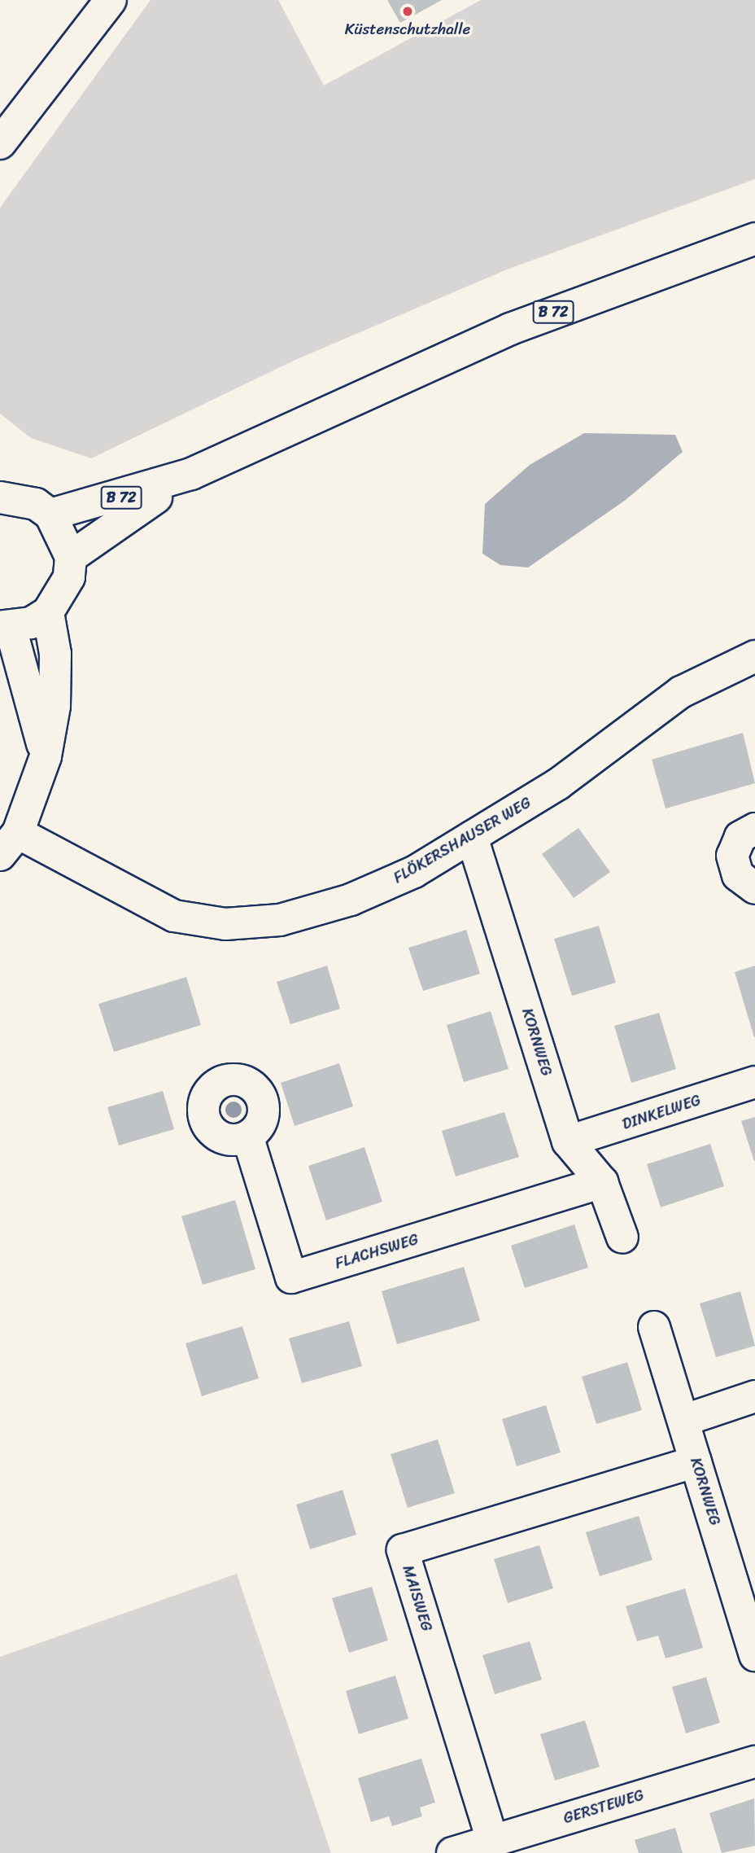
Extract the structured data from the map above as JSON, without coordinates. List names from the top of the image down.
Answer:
{
  "streets": {
    "street": [
      "B 72",
      "FLÖKERSHAUSER WEG",
      "KORNWEG",
      "DINKELWEG",
      "FLACHSWEG",
      "MAISWEG",
      "GERSTEWEG"
    ]
  },
  "crossings": [
    ["FLÖKERSHAUSER WEG", "KORNWEG"],
    ["KORNWEG", "DINKELWEG"],
    ["KORNWEG", "FLACHSWEG"],
    ["KORNWEG", "MAISWEG"],
    ["MAISWEG", "GERSTEWEG"]
  ],
  "places": ["Küstenschutzhalle"]
}
